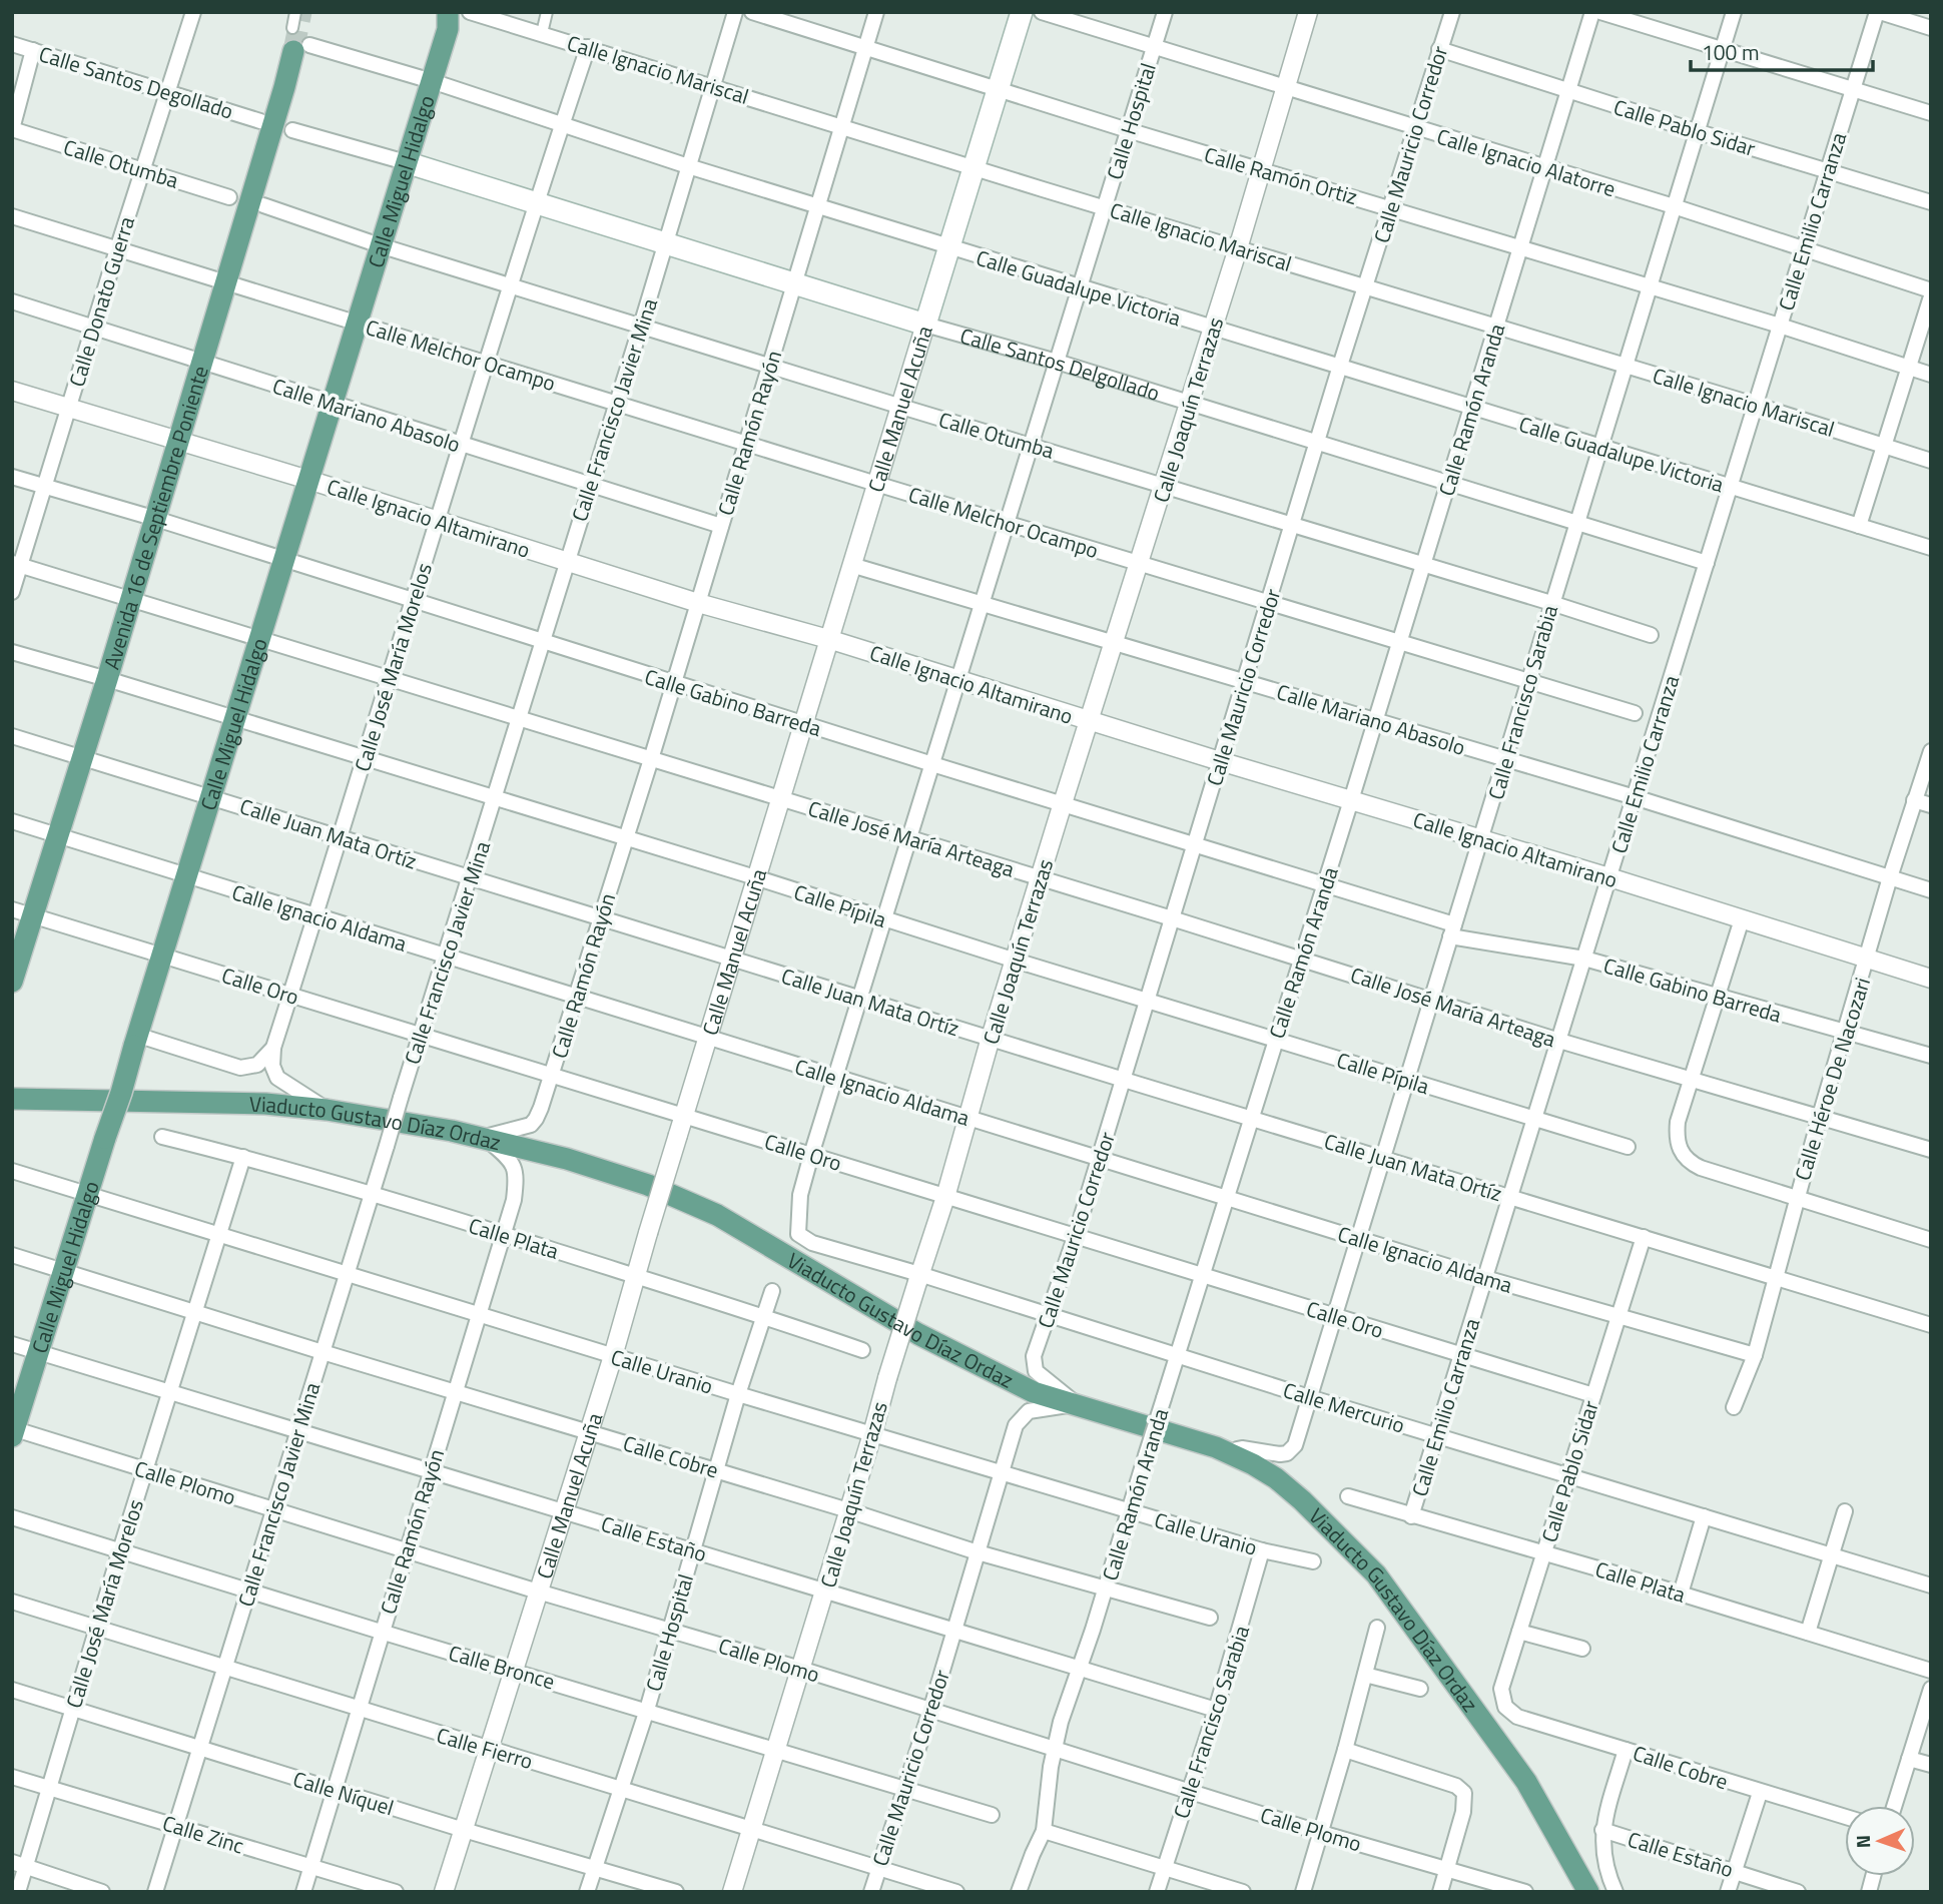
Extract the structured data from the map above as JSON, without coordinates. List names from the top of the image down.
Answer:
{
  "streets": {
    "main road": [
      "Calle Miguel Hidalgo",
      "Calle Santos Delgollado",
      "Calle Manuel Acuña",
      "Avenida 16 de Septiembre Poniente",
      "Viaducto Gustavo Díaz Ordaz"
    ],
    "street": [
      "Calle Ignacio Mariscal",
      "Calle Santos Degollado",
      "Calle Hospital",
      "Calle Pablo Sidar",
      "Calle Mauricio Corredor",
      "Calle Ignacio Alatorre",
      "Calle Otumba",
      "Calle Ramón Ortiz",
      "Calle Emilio Carranza",
      "Calle Guadalupe Victoria",
      "Calle Donato Guerra",
      "Calle Melchor Ocampo",
      "Calle Francisco Javier Mina",
      "Calle Joaquín Terrazas",
      "Calle Ramón Aranda",
      "Calle Mariano Abasolo",
      "Calle Ramón Rayón",
      "Calle Ignacio Altamirano",
      "Calle José María Morelos",
      "Calle Gabino Barreda",
      "Calle Francisco Sarabia",
      "Calle Juan Mata Ortíz",
      "Calle José María Arteaga",
      "Calle Pípila",
      "Calle Ignacio Aldama",
      "Calle Oro",
      "Calle Héroe De Nacozari",
      "Calle Plata",
      "Calle Uranio",
      "Calle Mercurio",
      "Calle Cobre",
      "Calle Plomo",
      "Calle Estaño",
      "Calle Bronce",
      "Calle Fierro",
      "Calle Níquel",
      "Calle Zinc"
    ]
  },
  "crossings": [
    ["Calle Ignacio Mariscal", "Calle Hospital"],
    ["Calle Ignacio Mariscal", "Calle Mauricio Corredor"],
    ["Calle Ignacio Mariscal", "Calle Emilio Carranza"],
    ["Calle Ignacio Mariscal", "Calle Francisco Javier Mina"],
    ["Calle Ignacio Mariscal", "Calle Manuel Acuña"],
    ["Calle Ignacio Mariscal", "Calle Joaquín Terrazas"],
    ["Calle Ignacio Mariscal", "Calle Ramón Aranda"],
    ["Calle Ignacio Mariscal", "Calle Ramón Rayón"],
    ["Calle Ignacio Mariscal", "Calle José María Morelos"],
    ["Calle Ignacio Mariscal", "Calle Francisco Sarabia"],
    ["Calle Santos Degollado", "Calle Donato Guerra"],
    ["Calle Hospital", "Calle Ignacio Alatorre"],
    ["Calle Hospital", "Calle Otumba"],
    ["Calle Hospital", "Calle Ramón Ortiz"],
    ["Calle Hospital", "Calle Guadalupe Victoria"],
    ["Calle Hospital", "Calle Melchor Ocampo"],
    ["Calle Hospital", "Calle Santos Delgollado"],
    ["Calle Hospital", "Calle Mariano Abasolo"],
    ["Calle Hospital", "Calle Ignacio Altamirano"],
    ["Calle Hospital", "Calle Gabino Barreda"],
    ["Calle Hospital", "Calle Juan Mata Ortíz"],
    ["Calle Hospital", "Calle José María Arteaga"],
    ["Calle Hospital", "Calle Pípila"],
    ["Calle Hospital", "Calle Ignacio Aldama"],
    ["Calle Hospital", "Calle Oro"],
    ["Calle Hospital", "Calle Plata"],
    ["Calle Hospital", "Calle Uranio"],
    ["Calle Hospital", "Calle Mercurio"],
    ["Calle Hospital", "Calle Cobre"],
    ["Calle Hospital", "Calle Plomo"],
    ["Calle Hospital", "Calle Estaño"],
    ["Calle Hospital", "Calle Bronce"],
    ["Calle Hospital", "Calle Fierro"],
    ["Calle Hospital", "Calle Níquel"],
    ["Calle Pablo Sidar", "Calle Mauricio Corredor"],
    ["Calle Pablo Sidar", "Calle Emilio Carranza"],
    ["Calle Pablo Sidar", "Calle Ramón Aranda"],
    ["Calle Pablo Sidar", "Calle Francisco Sarabia"],
    ["Calle Pablo Sidar", "Calle Juan Mata Ortíz"],
    ["Calle Pablo Sidar", "Calle Ignacio Aldama"],
    ["Calle Pablo Sidar", "Calle Oro"],
    ["Calle Pablo Sidar", "Calle Plata"],
    ["Calle Pablo Sidar", "Calle Mercurio"],
    ["Calle Pablo Sidar", "Calle Cobre"],
    ["Calle Mauricio Corredor", "Calle Ignacio Alatorre"],
    ["Calle Mauricio Corredor", "Calle Otumba"],
    ["Calle Mauricio Corredor", "Calle Ramón Ortiz"],
    ["Calle Mauricio Corredor", "Calle Guadalupe Victoria"],
    ["Calle Mauricio Corredor", "Calle Melchor Ocampo"],
    ["Calle Mauricio Corredor", "Calle Santos Delgollado"],
    ["Calle Mauricio Corredor", "Calle Mariano Abasolo"],
    ["Calle Mauricio Corredor", "Calle Ignacio Altamirano"],
    ["Calle Mauricio Corredor", "Calle Gabino Barreda"],
    ["Calle Mauricio Corredor", "Calle Juan Mata Ortíz"],
    ["Calle Mauricio Corredor", "Calle José María Arteaga"],
    ["Calle Mauricio Corredor", "Calle Pípila"],
    ["Calle Mauricio Corredor", "Calle Ignacio Aldama"],
    ["Calle Mauricio Corredor", "Calle Oro"],
    ["Calle Mauricio Corredor", "Viaducto Gustavo Díaz Ordaz"],
    ["Calle Mauricio Corredor", "Calle Uranio"],
    ["Calle Mauricio Corredor", "Calle Mercurio"],
    ["Calle Mauricio Corredor", "Calle Cobre"],
    ["Calle Mauricio Corredor", "Calle Plomo"],
    ["Calle Mauricio Corredor", "Calle Estaño"],
    ["Calle Mauricio Corredor", "Calle Bronce"],
    ["Calle Mauricio Corredor", "Calle Fierro"],
    ["Calle Ignacio Alatorre", "Calle Emilio Carranza"],
    ["Calle Ignacio Alatorre", "Calle Joaquín Terrazas"],
    ["Calle Ignacio Alatorre", "Calle Ramón Aranda"],
    ["Calle Ignacio Alatorre", "Calle Francisco Sarabia"],
    ["Calle Otumba", "Calle Miguel Hidalgo"],
    ["Calle Otumba", "Calle Donato Guerra"],
    ["Calle Otumba", "Calle Francisco Javier Mina"],
    ["Calle Otumba", "Calle Manuel Acuña"],
    ["Calle Otumba", "Calle Joaquín Terrazas"],
    ["Calle Otumba", "Calle Ramón Aranda"],
    ["Calle Otumba", "Calle Ramón Rayón"],
    ["Calle Otumba", "Calle José María Morelos"],
    ["Calle Otumba", "Calle Francisco Sarabia"],
    ["Calle Ramón Ortiz", "Calle Emilio Carranza"],
    ["Calle Ramón Ortiz", "Calle Manuel Acuña"],
    ["Calle Ramón Ortiz", "Calle Joaquín Terrazas"],
    ["Calle Ramón Ortiz", "Calle Ramón Aranda"],
    ["Calle Ramón Ortiz", "Calle Ramón Rayón"],
    ["Calle Ramón Ortiz", "Calle Francisco Sarabia"],
    ["Calle Miguel Hidalgo", "Calle Guadalupe Victoria"],
    ["Calle Miguel Hidalgo", "Calle Melchor Ocampo"],
    ["Calle Miguel Hidalgo", "Calle Santos Delgollado"],
    ["Calle Miguel Hidalgo", "Calle Mariano Abasolo"],
    ["Calle Miguel Hidalgo", "Calle Ignacio Altamirano"],
    ["Calle Miguel Hidalgo", "Calle Gabino Barreda"],
    ["Calle Miguel Hidalgo", "Calle Juan Mata Ortíz"],
    ["Calle Miguel Hidalgo", "Calle José María Arteaga"],
    ["Calle Miguel Hidalgo", "Calle Pípila"],
    ["Calle Miguel Hidalgo", "Calle Ignacio Aldama"],
    ["Calle Miguel Hidalgo", "Calle Oro"],
    ["Calle Miguel Hidalgo", "Calle Uranio"],
    ["Calle Miguel Hidalgo", "Calle Cobre"],
    ["Calle Miguel Hidalgo", "Calle Plomo"],
    ["Calle Miguel Hidalgo", "Calle Estaño"],
    ["Calle Emilio Carranza", "Calle Guadalupe Victoria"],
    ["Calle Emilio Carranza", "Calle Santos Delgollado"],
    ["Calle Emilio Carranza", "Calle Mariano Abasolo"],
    ["Calle Emilio Carranza", "Calle Ignacio Altamirano"],
    ["Calle Emilio Carranza", "Calle Gabino Barreda"],
    ["Calle Emilio Carranza", "Calle Juan Mata Ortíz"],
    ["Calle Emilio Carranza", "Calle José María Arteaga"],
    ["Calle Emilio Carranza", "Calle Pípila"],
    ["Calle Emilio Carranza", "Calle Ignacio Aldama"],
    ["Calle Emilio Carranza", "Calle Oro"],
    ["Calle Emilio Carranza", "Calle Plata"],
    ["Calle Emilio Carranza", "Calle Mercurio"],
    ["Calle Guadalupe Victoria", "Calle Francisco Javier Mina"],
    ["Calle Guadalupe Victoria", "Calle Manuel Acuña"],
    ["Calle Guadalupe Victoria", "Calle Joaquín Terrazas"],
    ["Calle Guadalupe Victoria", "Calle Ramón Aranda"],
    ["Calle Guadalupe Victoria", "Calle Ramón Rayón"],
    ["Calle Guadalupe Victoria", "Avenida 16 de Septiembre Poniente"],
    ["Calle Guadalupe Victoria", "Calle José María Morelos"],
    ["Calle Guadalupe Victoria", "Calle Francisco Sarabia"],
    ["Calle Donato Guerra", "Calle Melchor Ocampo"],
    ["Calle Donato Guerra", "Calle Mariano Abasolo"],
    ["Calle Donato Guerra", "Calle Ignacio Altamirano"],
    ["Calle Donato Guerra", "Calle Gabino Barreda"],
    ["Calle Donato Guerra", "Calle José María Arteaga"],
    ["Calle Melchor Ocampo", "Calle Francisco Javier Mina"],
    ["Calle Melchor Ocampo", "Calle Manuel Acuña"],
    ["Calle Melchor Ocampo", "Calle Joaquín Terrazas"],
    ["Calle Melchor Ocampo", "Calle Ramón Aranda"],
    ["Calle Melchor Ocampo", "Calle Ramón Rayón"],
    ["Calle Melchor Ocampo", "Avenida 16 de Septiembre Poniente"],
    ["Calle Melchor Ocampo", "Calle José María Morelos"],
    ["Calle Melchor Ocampo", "Calle Francisco Sarabia"],
    ["Calle Santos Delgollado", "Calle Francisco Javier Mina"],
    ["Calle Santos Delgollado", "Calle Manuel Acuña"],
    ["Calle Santos Delgollado", "Calle Joaquín Terrazas"],
    ["Calle Santos Delgollado", "Calle Ramón Aranda"],
    ["Calle Santos Delgollado", "Calle Ramón Rayón"],
    ["Calle Santos Delgollado", "Calle José María Morelos"],
    ["Calle Santos Delgollado", "Calle Francisco Sarabia"],
    ["Calle Francisco Javier Mina", "Calle Mariano Abasolo"],
    ["Calle Francisco Javier Mina", "Calle Ignacio Altamirano"],
    ["Calle Francisco Javier Mina", "Calle Gabino Barreda"],
    ["Calle Francisco Javier Mina", "Calle Juan Mata Ortíz"],
    ["Calle Francisco Javier Mina", "Calle José María Arteaga"],
    ["Calle Francisco Javier Mina", "Calle Pípila"],
    ["Calle Francisco Javier Mina", "Calle Ignacio Aldama"],
    ["Calle Francisco Javier Mina", "Calle Oro"],
    ["Calle Francisco Javier Mina", "Calle Plata"],
    ["Calle Francisco Javier Mina", "Calle Uranio"],
    ["Calle Francisco Javier Mina", "Calle Cobre"],
    ["Calle Francisco Javier Mina", "Calle Plomo"],
    ["Calle Francisco Javier Mina", "Calle Estaño"],
    ["Calle Francisco Javier Mina", "Calle Bronce"],
    ["Calle Francisco Javier Mina", "Calle Fierro"],
    ["Calle Francisco Javier Mina", "Calle Níquel"],
    ["Calle Francisco Javier Mina", "Calle Zinc"],
    ["Calle Manuel Acuña", "Calle Mariano Abasolo"],
    ["Calle Manuel Acuña", "Calle Ignacio Altamirano"],
    ["Calle Manuel Acuña", "Calle Gabino Barreda"],
    ["Calle Manuel Acuña", "Calle Juan Mata Ortíz"],
    ["Calle Manuel Acuña", "Calle José María Arteaga"],
    ["Calle Manuel Acuña", "Calle Pípila"],
    ["Calle Manuel Acuña", "Calle Ignacio Aldama"],
    ["Calle Manuel Acuña", "Calle Oro"],
    ["Calle Manuel Acuña", "Calle Plata"],
    ["Calle Manuel Acuña", "Calle Uranio"],
    ["Calle Manuel Acuña", "Calle Cobre"],
    ["Calle Manuel Acuña", "Calle Plomo"],
    ["Calle Manuel Acuña", "Calle Estaño"],
    ["Calle Manuel Acuña", "Calle Bronce"],
    ["Calle Manuel Acuña", "Calle Fierro"],
    ["Calle Manuel Acuña", "Calle Níquel"],
    ["Calle Joaquín Terrazas", "Calle Mariano Abasolo"],
    ["Calle Joaquín Terrazas", "Calle Ignacio Altamirano"],
    ["Calle Joaquín Terrazas", "Calle Gabino Barreda"],
    ["Calle Joaquín Terrazas", "Calle Juan Mata Ortíz"],
    ["Calle Joaquín Terrazas", "Calle José María Arteaga"],
    ["Calle Joaquín Terrazas", "Calle Pípila"],
    ["Calle Joaquín Terrazas", "Calle Ignacio Aldama"],
    ["Calle Joaquín Terrazas", "Calle Oro"],
    ["Calle Joaquín Terrazas", "Calle Uranio"],
    ["Calle Joaquín Terrazas", "Calle Mercurio"],
    ["Calle Joaquín Terrazas", "Calle Cobre"],
    ["Calle Joaquín Terrazas", "Calle Plomo"],
    ["Calle Joaquín Terrazas", "Calle Estaño"],
    ["Calle Joaquín Terrazas", "Calle Bronce"],
    ["Calle Joaquín Terrazas", "Calle Fierro"],
    ["Calle Ramón Aranda", "Calle Mariano Abasolo"],
    ["Calle Ramón Aranda", "Calle Ignacio Altamirano"],
    ["Calle Ramón Aranda", "Calle Gabino Barreda"],
    ["Calle Ramón Aranda", "Calle Juan Mata Ortíz"],
    ["Calle Ramón Aranda", "Calle José María Arteaga"],
    ["Calle Ramón Aranda", "Calle Pípila"],
    ["Calle Ramón Aranda", "Calle Ignacio Aldama"],
    ["Calle Ramón Aranda", "Calle Oro"],
    ["Calle Ramón Aranda", "Calle Uranio"],
    ["Calle Ramón Aranda", "Calle Mercurio"],
    ["Calle Ramón Aranda", "Calle Cobre"],
    ["Calle Ramón Aranda", "Calle Plomo"],
    ["Calle Ramón Aranda", "Calle Estaño"],
    ["Calle Mariano Abasolo", "Calle Ramón Rayón"],
    ["Calle Mariano Abasolo", "Avenida 16 de Septiembre Poniente"],
    ["Calle Mariano Abasolo", "Calle José María Morelos"],
    ["Calle Mariano Abasolo", "Calle Francisco Sarabia"],
    ["Calle Mariano Abasolo", "Calle Héroe De Nacozari"],
    ["Calle Ramón Rayón", "Calle Ignacio Altamirano"],
    ["Calle Ramón Rayón", "Calle Gabino Barreda"],
    ["Calle Ramón Rayón", "Calle Juan Mata Ortíz"],
    ["Calle Ramón Rayón", "Calle José María Arteaga"],
    ["Calle Ramón Rayón", "Calle Pípila"],
    ["Calle Ramón Rayón", "Calle Ignacio Aldama"],
    ["Calle Ramón Rayón", "Calle Oro"],
    ["Calle Ramón Rayón", "Viaducto Gustavo Díaz Ordaz"],
    ["Calle Ramón Rayón", "Calle Plata"],
    ["Calle Ramón Rayón", "Calle Uranio"],
    ["Calle Ramón Rayón", "Calle Cobre"],
    ["Calle Ramón Rayón", "Calle Plomo"],
    ["Calle Ramón Rayón", "Calle Estaño"],
    ["Calle Ramón Rayón", "Calle Bronce"],
    ["Calle Ramón Rayón", "Calle Fierro"],
    ["Calle Ramón Rayón", "Calle Níquel"],
    ["Calle Ramón Rayón", "Calle Zinc"],
    ["Avenida 16 de Septiembre Poniente", "Calle Ignacio Altamirano"],
    ["Avenida 16 de Septiembre Poniente", "Calle Gabino Barreda"],
    ["Avenida 16 de Septiembre Poniente", "Calle Juan Mata Ortíz"],
    ["Avenida 16 de Septiembre Poniente", "Calle José María Arteaga"],
    ["Avenida 16 de Septiembre Poniente", "Calle Pípila"],
    ["Avenida 16 de Septiembre Poniente", "Calle Ignacio Aldama"],
    ["Avenida 16 de Septiembre Poniente", "Calle Oro"],
    ["Calle Ignacio Altamirano", "Calle José María Morelos"],
    ["Calle Ignacio Altamirano", "Calle Francisco Sarabia"],
    ["Calle Ignacio Altamirano", "Calle Héroe De Nacozari"],
    ["Calle José María Morelos", "Calle Gabino Barreda"],
    ["Calle José María Morelos", "Calle Juan Mata Ortíz"],
    ["Calle José María Morelos", "Calle José María Arteaga"],
    ["Calle José María Morelos", "Calle Pípila"],
    ["Calle José María Morelos", "Calle Ignacio Aldama"],
    ["Calle José María Morelos", "Calle Oro"],
    ["Calle José María Morelos", "Calle Plata"],
    ["Calle José María Morelos", "Calle Uranio"],
    ["Calle José María Morelos", "Calle Cobre"],
    ["Calle José María Morelos", "Calle Plomo"],
    ["Calle José María Morelos", "Calle Estaño"],
    ["Calle José María Morelos", "Calle Bronce"],
    ["Calle José María Morelos", "Calle Fierro"],
    ["Calle José María Morelos", "Calle Níquel"],
    ["Calle José María Morelos", "Calle Zinc"],
    ["Calle Gabino Barreda", "Calle Francisco Sarabia"],
    ["Calle Gabino Barreda", "Calle Héroe De Nacozari"],
    ["Calle Francisco Sarabia", "Calle Juan Mata Ortíz"],
    ["Calle Francisco Sarabia", "Calle José María Arteaga"],
    ["Calle Francisco Sarabia", "Calle Pípila"],
    ["Calle Francisco Sarabia", "Calle Ignacio Aldama"],
    ["Calle Francisco Sarabia", "Calle Oro"],
    ["Calle Francisco Sarabia", "Viaducto Gustavo Díaz Ordaz"],
    ["Calle Francisco Sarabia", "Calle Uranio"],
    ["Calle Francisco Sarabia", "Calle Mercurio"],
    ["Calle Francisco Sarabia", "Calle Plomo"],
    ["Calle Francisco Sarabia", "Calle Estaño"],
    ["Calle Juan Mata Ortíz", "Calle Héroe De Nacozari"],
    ["Calle José María Arteaga", "Calle Héroe De Nacozari"],
    ["Calle Ignacio Aldama", "Calle Héroe De Nacozari"]
  ],
  "scale_bar": "100 m",
  "north": "left"
}
